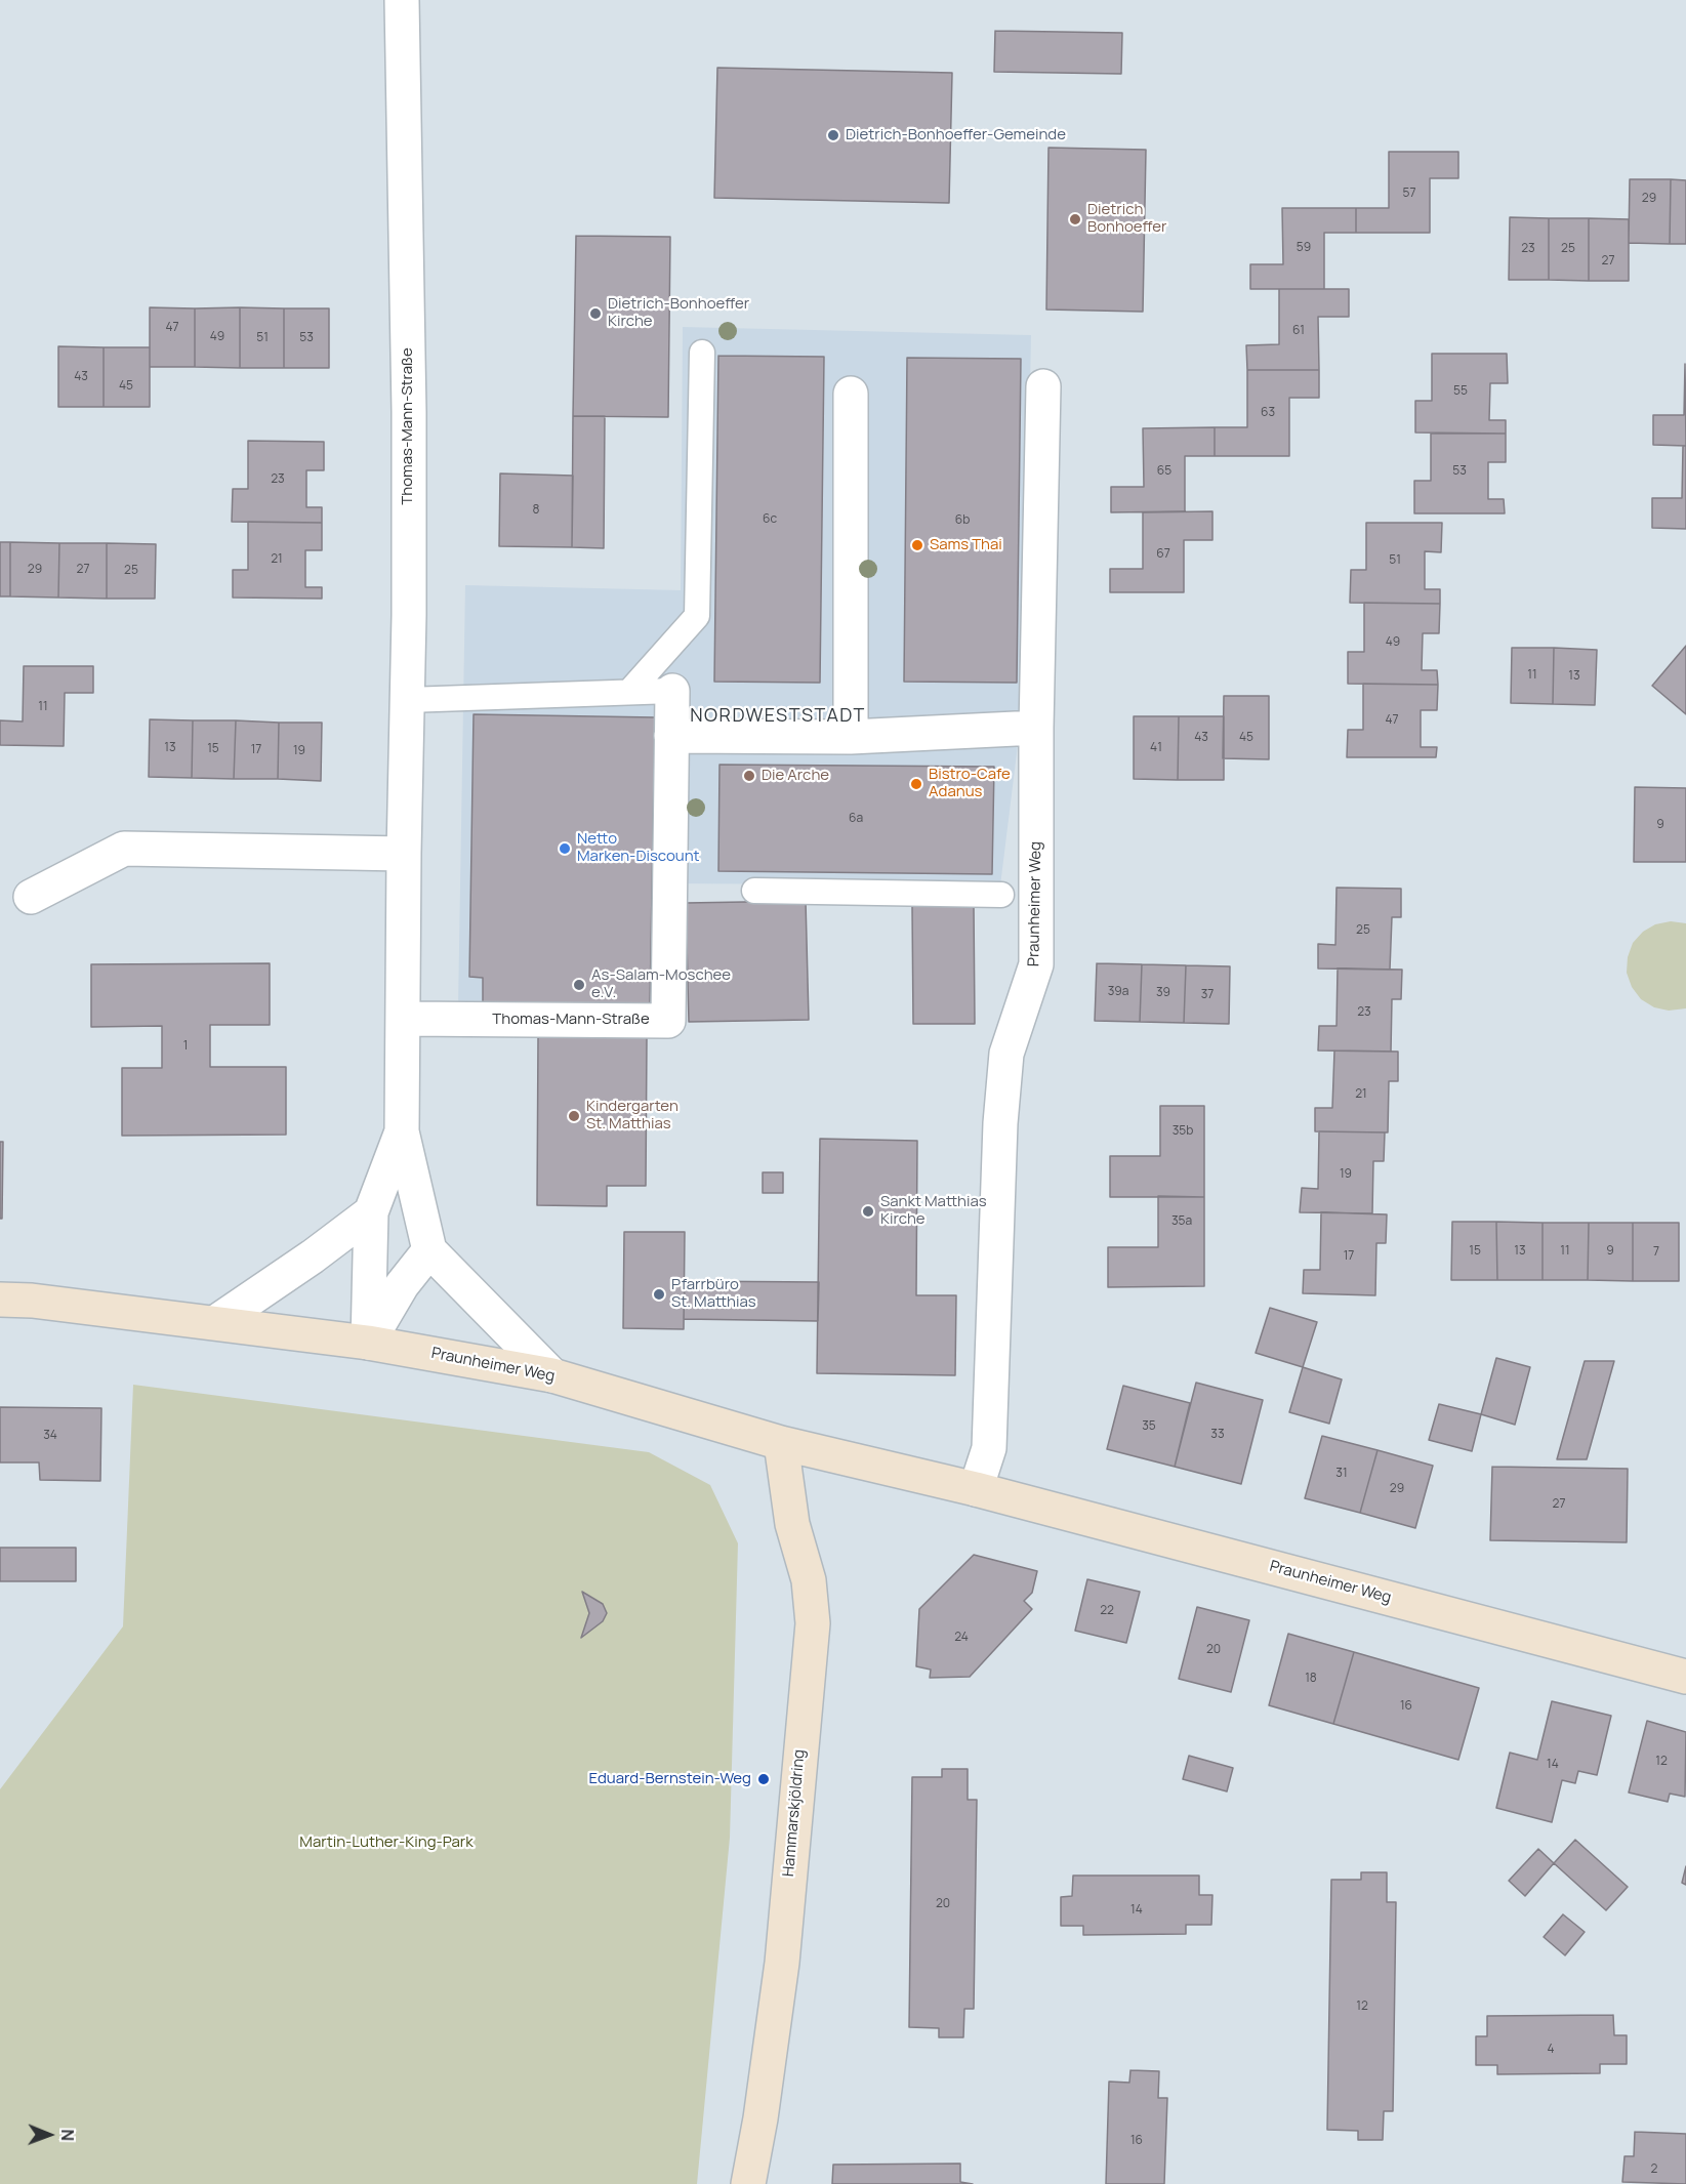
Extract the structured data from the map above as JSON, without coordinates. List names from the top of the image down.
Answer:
{
  "streets": {
    "main road": ["Praunheimer Weg", "Hammarskjöldring"],
    "street": ["Thomas-Mann-Straße"]
  },
  "crossings": [
    ["Thomas-Mann-Straße", "Praunheimer Weg"],
    ["Praunheimer Weg", "Hammarskjöldring"]
  ],
  "districts": ["NORDWESTSTADT"],
  "parks": ["Martin-Luther-King-Park"],
  "places": [
    "Dietrich-Bonhoeffer-Gemeinde",
    "Dietrich Bonhoeffer",
    "Dietrich-Bonhoeffer Kirche",
    "Sams Thai",
    "Die Arche",
    "Bistro-Cafe Adanus",
    "Netto Marken-Discount",
    "As-Salam-Moschee e.V.",
    "Kindergarten St. Matthias",
    "Sankt Matthias Kirche",
    "Pfarrbüro St. Matthias",
    "Eduard-Bernstein-Weg"
  ],
  "house_numbers": [
    "57",
    "29",
    "59",
    "23",
    "25",
    "27",
    "47",
    "61",
    "49",
    "51",
    "53",
    "43",
    "45",
    "55",
    "63",
    "65",
    "53",
    "23",
    "8",
    "6c",
    "6b",
    "67",
    "21",
    "51",
    "29",
    "27",
    "25",
    "49",
    "11",
    "13",
    "11",
    "47",
    "43",
    "45",
    "13",
    "41",
    "15",
    "17",
    "19",
    "6a",
    "9",
    "25",
    "39a",
    "39",
    "37",
    "23",
    "1",
    "21",
    "35b",
    "19",
    "35a",
    "15",
    "13",
    "11",
    "9",
    "7",
    "17",
    "35",
    "33",
    "34",
    "31",
    "29",
    "27",
    "22",
    "24",
    "20",
    "18",
    "16",
    "12",
    "14",
    "20",
    "14",
    "12",
    "4",
    "16",
    "2"
  ],
  "north": "right"
}
